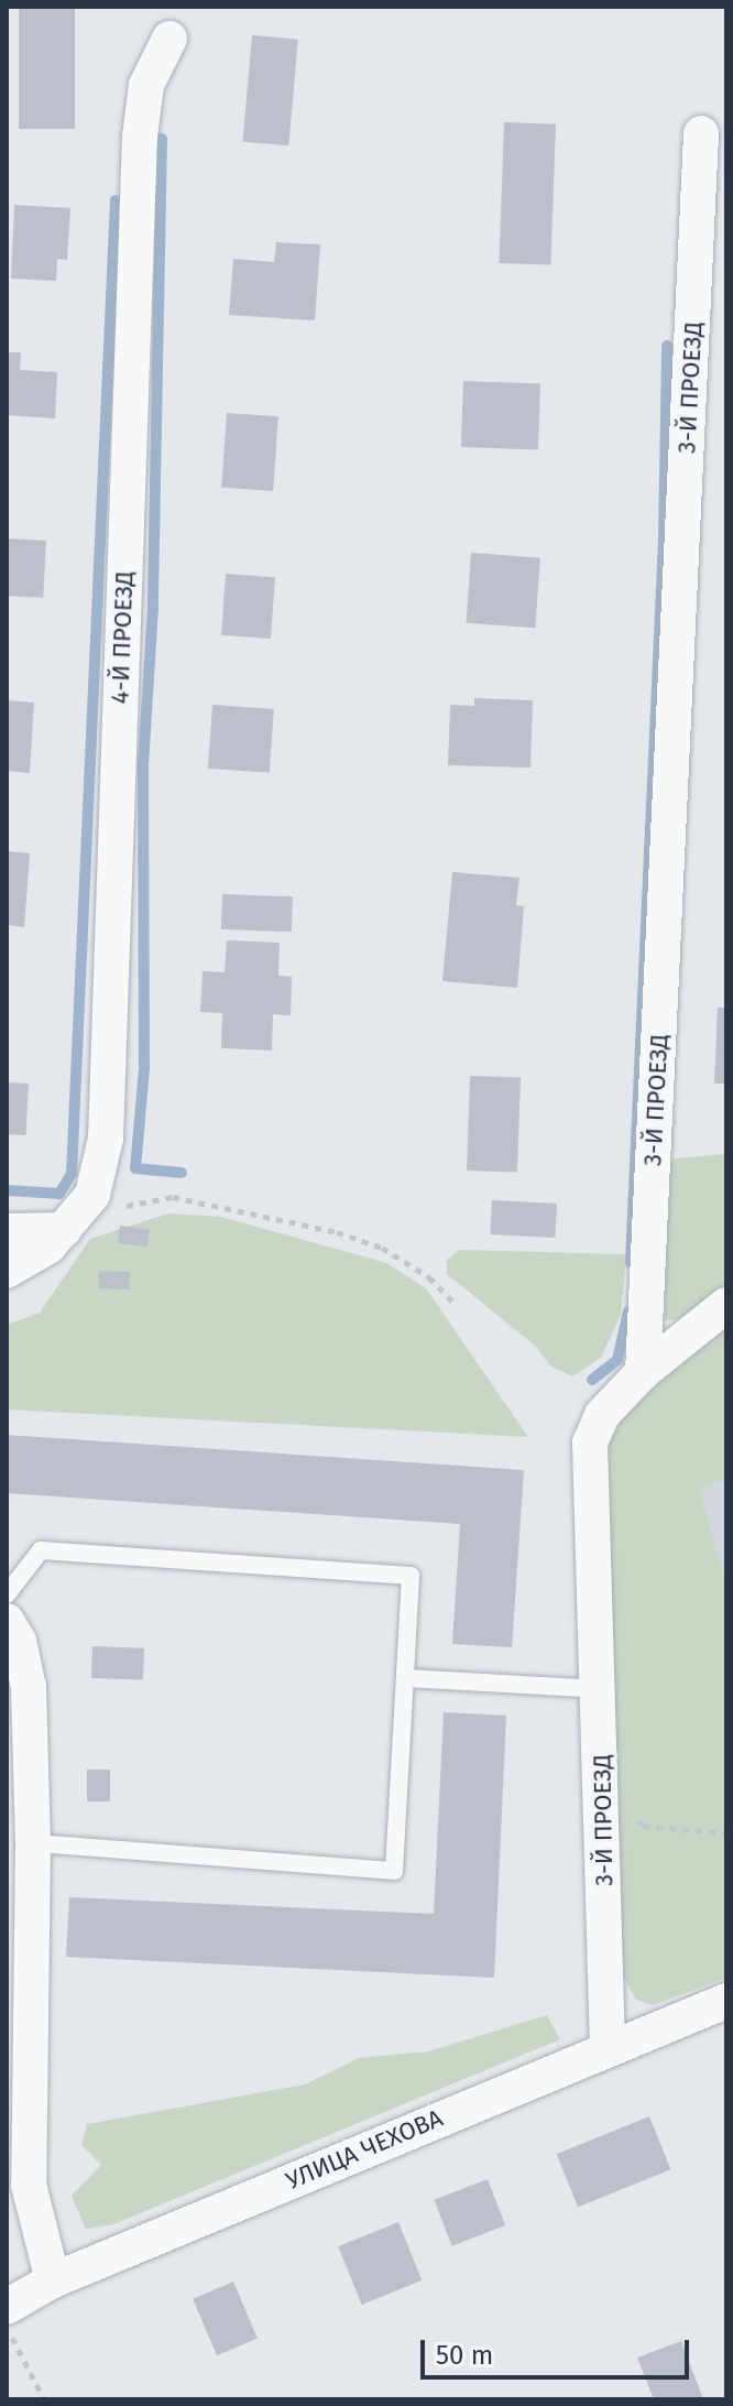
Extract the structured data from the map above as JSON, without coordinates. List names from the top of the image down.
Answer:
{
  "streets": {
    "street": ["3-Й ПРОЕЗД", "4-Й ПРОЕЗД", "УЛИЦА ЧЕХОВА"]
  },
  "crossings": [
    ["3-Й ПРОЕЗД", "УЛИЦА ЧЕХОВА"]
  ],
  "scale_bar": "50 m"
}
